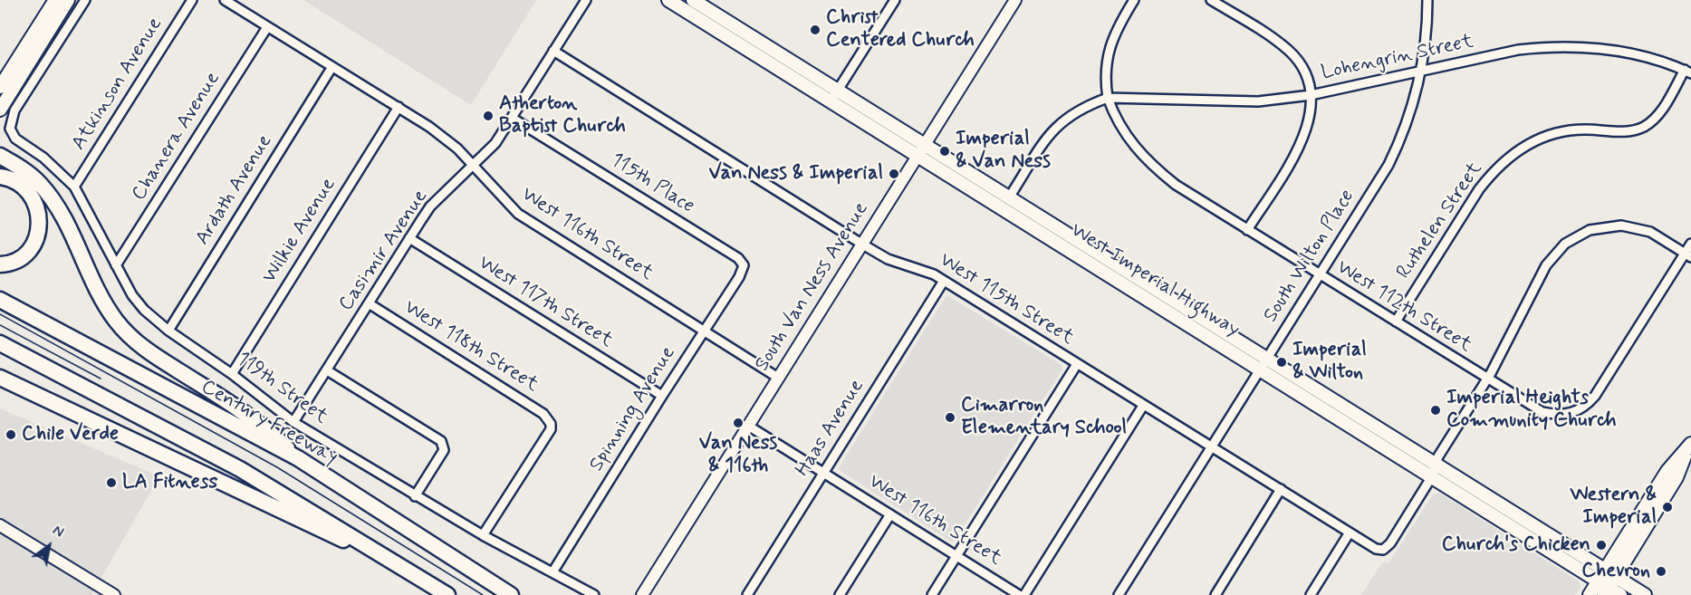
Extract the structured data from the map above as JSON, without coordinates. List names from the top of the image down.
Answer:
{
  "streets": {
    "highway": ["Century Freeway"],
    "main road": ["West Imperial Highway", "South Van Ness Avenue"],
    "street": [
      "Lohengrin Street",
      "Atkinson Avenue",
      "Chanera Avenue",
      "115th Place",
      "Ardath Avenue",
      "Ruthelen Street",
      "Wilkie Avenue",
      "West 116th Street",
      "Casimir Avenue",
      "South Wilton Place",
      "West 115th Street",
      "West 117th Street",
      "West 112th Street",
      "West 118th Street",
      "119th Street",
      "Spinning Avenue",
      "Haas Avenue"
    ]
  },
  "crossings": [
    ["Lohengrin Street", "Ruthelen Street"],
    ["Lohengrin Street", "South Wilton Place"],
    ["Lohengrin Street", "West 112th Street"],
    ["Atkinson Avenue", "119th Street"],
    ["Chanera Avenue", "West 116th Street"],
    ["Chanera Avenue", "119th Street"],
    ["115th Place", "Casimir Avenue"],
    ["115th Place", "Spinning Avenue"],
    ["Ardath Avenue", "West 116th Street"],
    ["Ardath Avenue", "119th Street"],
    ["Ruthelen Street", "West 112th Street"],
    ["Wilkie Avenue", "West 116th Street"],
    ["Wilkie Avenue", "119th Street"],
    ["West 116th Street", "Casimir Avenue"],
    ["West 116th Street", "South Van Ness Avenue"],
    ["West 116th Street", "Spinning Avenue"],
    ["West 116th Street", "Haas Avenue"],
    ["Casimir Avenue", "West 115th Street"],
    ["Casimir Avenue", "West 117th Street"],
    ["Casimir Avenue", "West 118th Street"],
    ["Casimir Avenue", "119th Street"],
    ["South Wilton Place", "West Imperial Highway"],
    ["South Wilton Place", "West 115th Street"],
    ["South Wilton Place", "West 112th Street"],
    ["West Imperial Highway", "South Van Ness Avenue"],
    ["West Imperial Highway", "West 115th Street"],
    ["South Van Ness Avenue", "West 115th Street"],
    ["West 115th Street", "Haas Avenue"],
    ["West 117th Street", "Spinning Avenue"],
    ["West 118th Street", "119th Street"],
    ["119th Street", "Spinning Avenue"]
  ],
  "places": [
    "Christ Centered Church",
    "Atherton Baptist Church",
    "Imperial & Van Ness",
    "Van Ness & Imperial",
    "Imperial & Wilton",
    "Imperial Heights Community Church",
    "Cimarron Elementary School",
    "Van Ness & 116th",
    "Chile Verde",
    "LA Fitness",
    "Western & Imperial",
    "Church's Chicken",
    "Chevron"
  ],
  "north": "top right"
}
